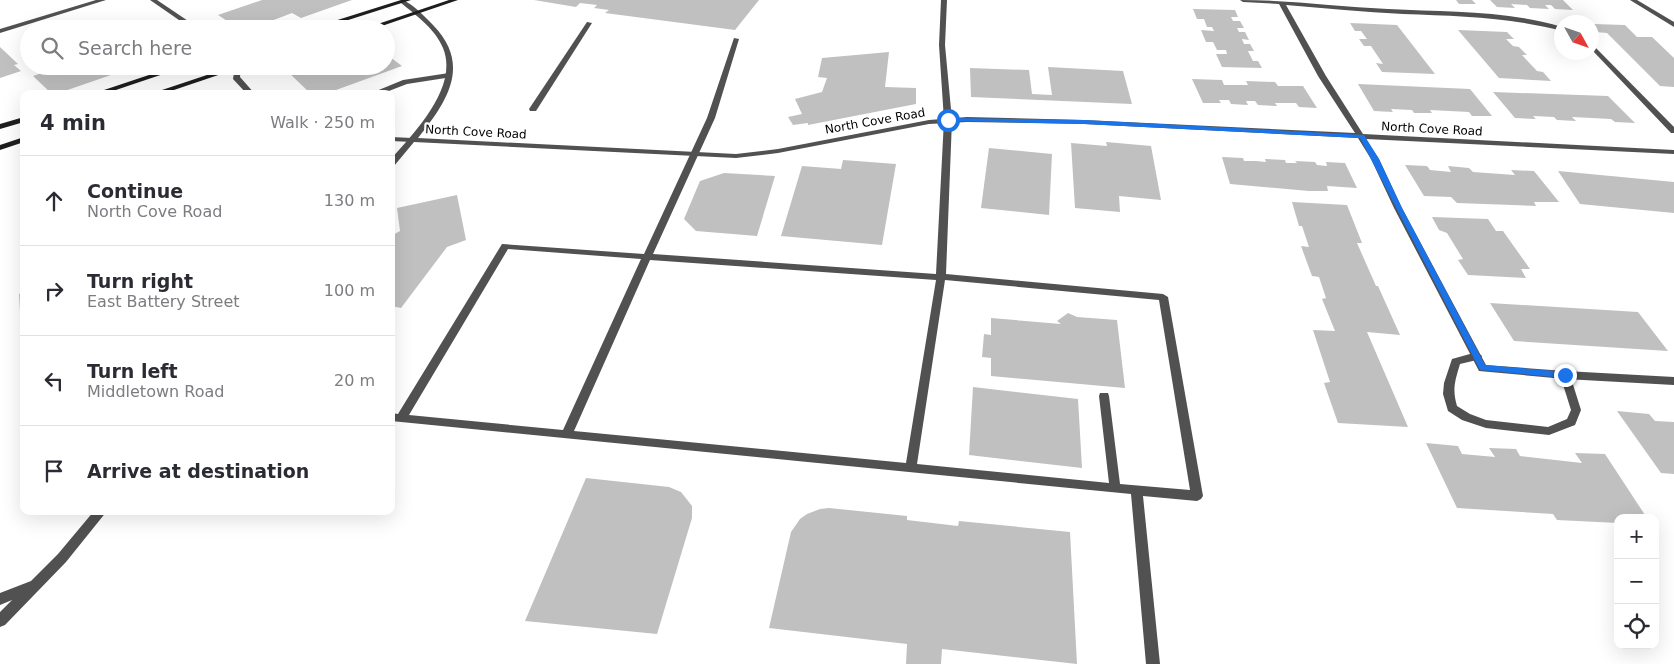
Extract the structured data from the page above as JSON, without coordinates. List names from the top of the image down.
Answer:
{
  "streets": {
    "street": ["North Cove Road"]
  },
  "north": "bottom right",
  "page": {
    "search": "Search here",
    "heading": ["4 min", "Walk · 250 m"],
    "list": [
      ["Continue", "North Cove Road", "130 m"],
      ["Turn right", "East Battery Street", "100 m"],
      ["Turn left", "Middletown Road", "20 m"],
      "Arrive at destination"
    ],
    "map_buttons": ["+", "−"]
  }
}
